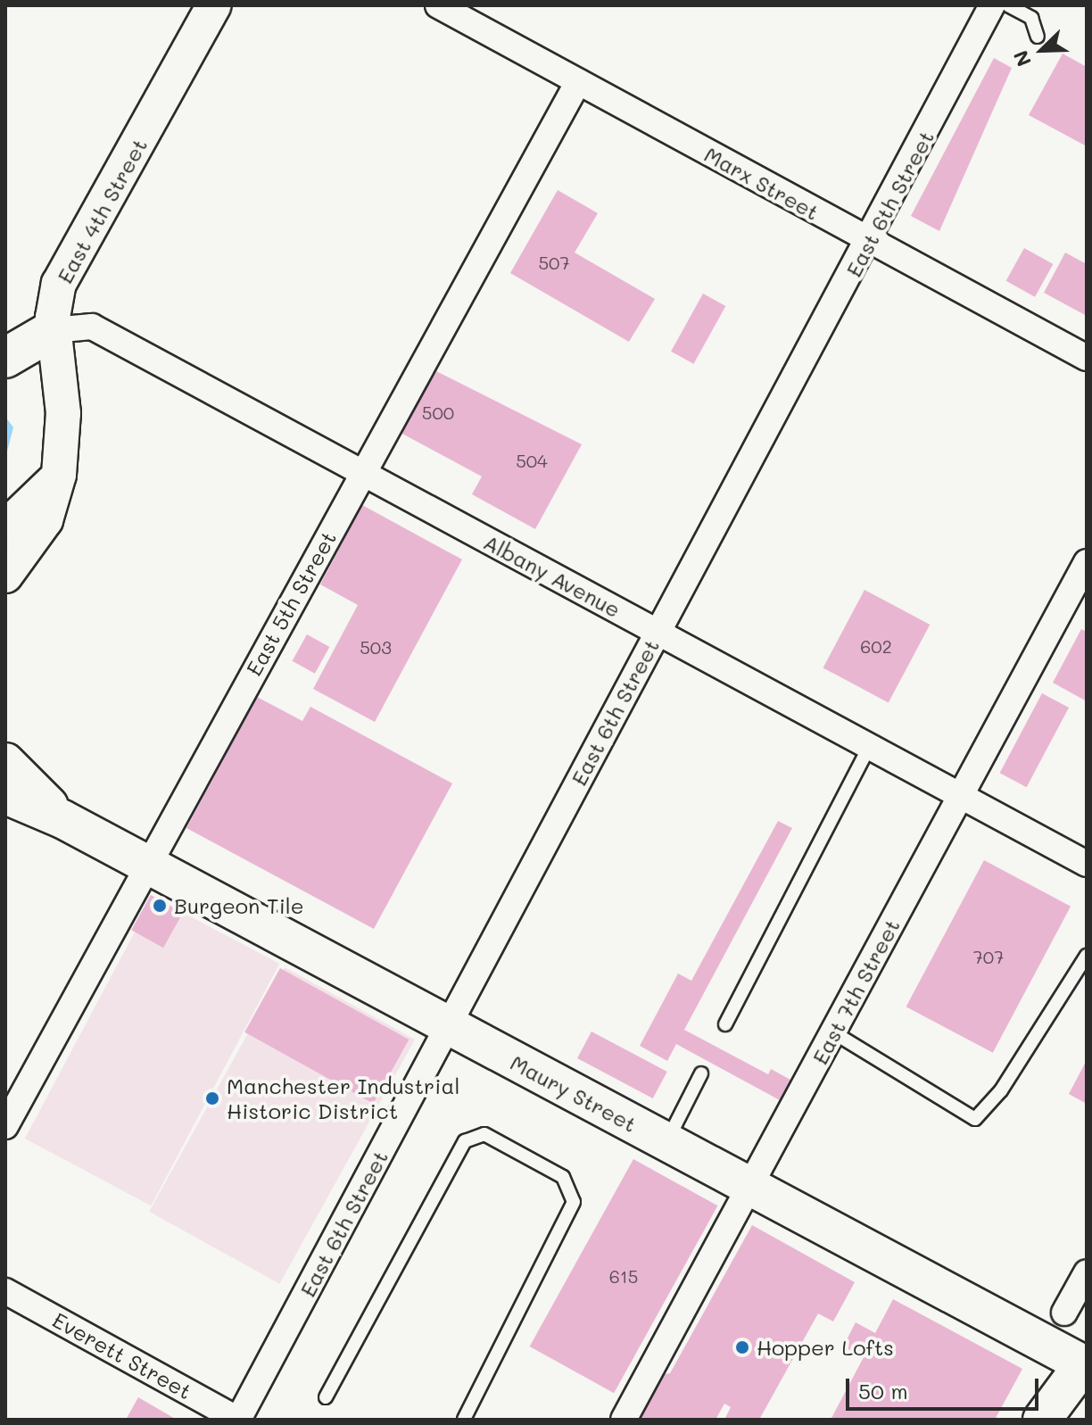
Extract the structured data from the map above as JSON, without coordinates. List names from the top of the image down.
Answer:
{
  "streets": {
    "main road": ["Maury Street"],
    "street": [
      "Marx Street",
      "East 6th Street",
      "East 4th Street",
      "Albany Avenue",
      "East 5th Street",
      "East 7th Street",
      "Everett Street"
    ]
  },
  "crossings": [
    ["Marx Street", "East 6th Street"],
    ["Marx Street", "East 5th Street"],
    ["East 6th Street", "Albany Avenue"],
    ["East 6th Street", "Maury Street"],
    ["East 6th Street", "Everett Street"],
    ["East 4th Street", "Albany Avenue"],
    ["Albany Avenue", "East 5th Street"],
    ["Albany Avenue", "East 7th Street"],
    ["East 5th Street", "Maury Street"],
    ["East 7th Street", "Maury Street"]
  ],
  "places": ["Burgeon Tile", "Manchester Industrial Historic District", "Hopper Lofts"],
  "house_numbers": [
    "507",
    "500",
    "504",
    "602",
    "503",
    "707",
    "615"
  ],
  "scale_bar": "50 m",
  "north": "bottom left"
}
